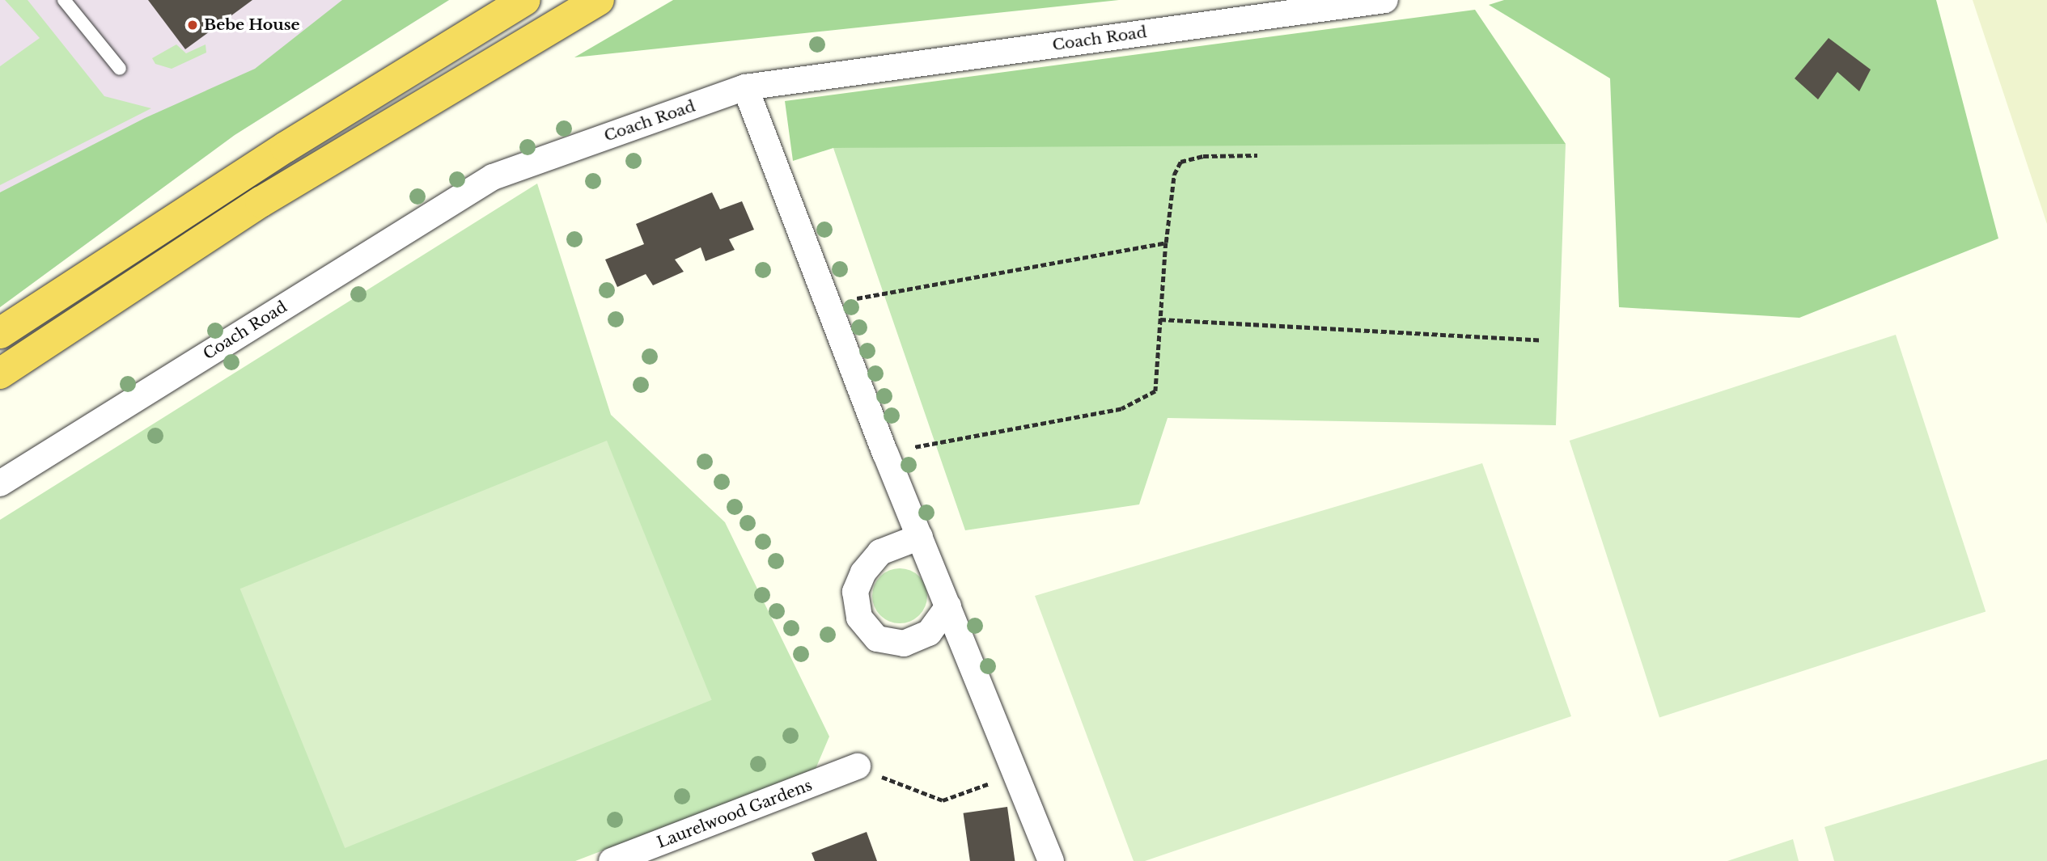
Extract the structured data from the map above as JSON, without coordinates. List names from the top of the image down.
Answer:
{
  "streets": {
    "street": ["Coach Road", "Laurelwood Gardens"]
  },
  "places": ["Bebe House"]
}
